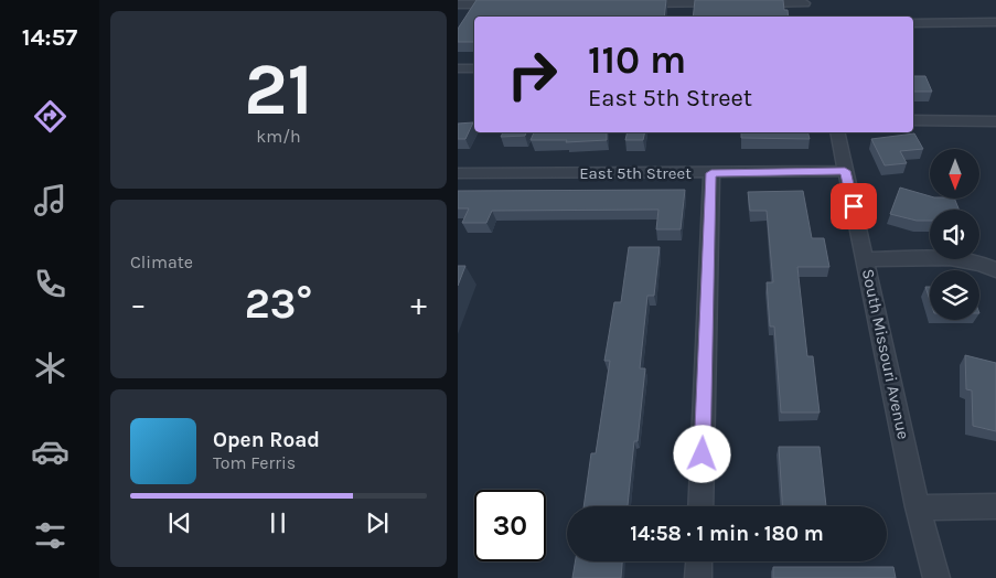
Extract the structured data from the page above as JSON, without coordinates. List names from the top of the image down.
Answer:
{
  "streets": {
    "street": ["East 5th Street", "South Missouri Avenue"]
  },
  "crossings": [
    ["East 5th Street", "South Missouri Avenue"]
  ],
  "north": "bottom",
  "page": {
    "tabs": "14:57",
    "tile": [
      ["21", "km/h"],
      "Climate"
    ],
    "turn": ["110 m", "East 5th Street"],
    "heat": ["−", "23°", "+"],
    "song": ["Open Road", "Tom Ferris"],
    "limit": "30",
    "trip": "14:58 · 1 min · 180 m"
  }
}
